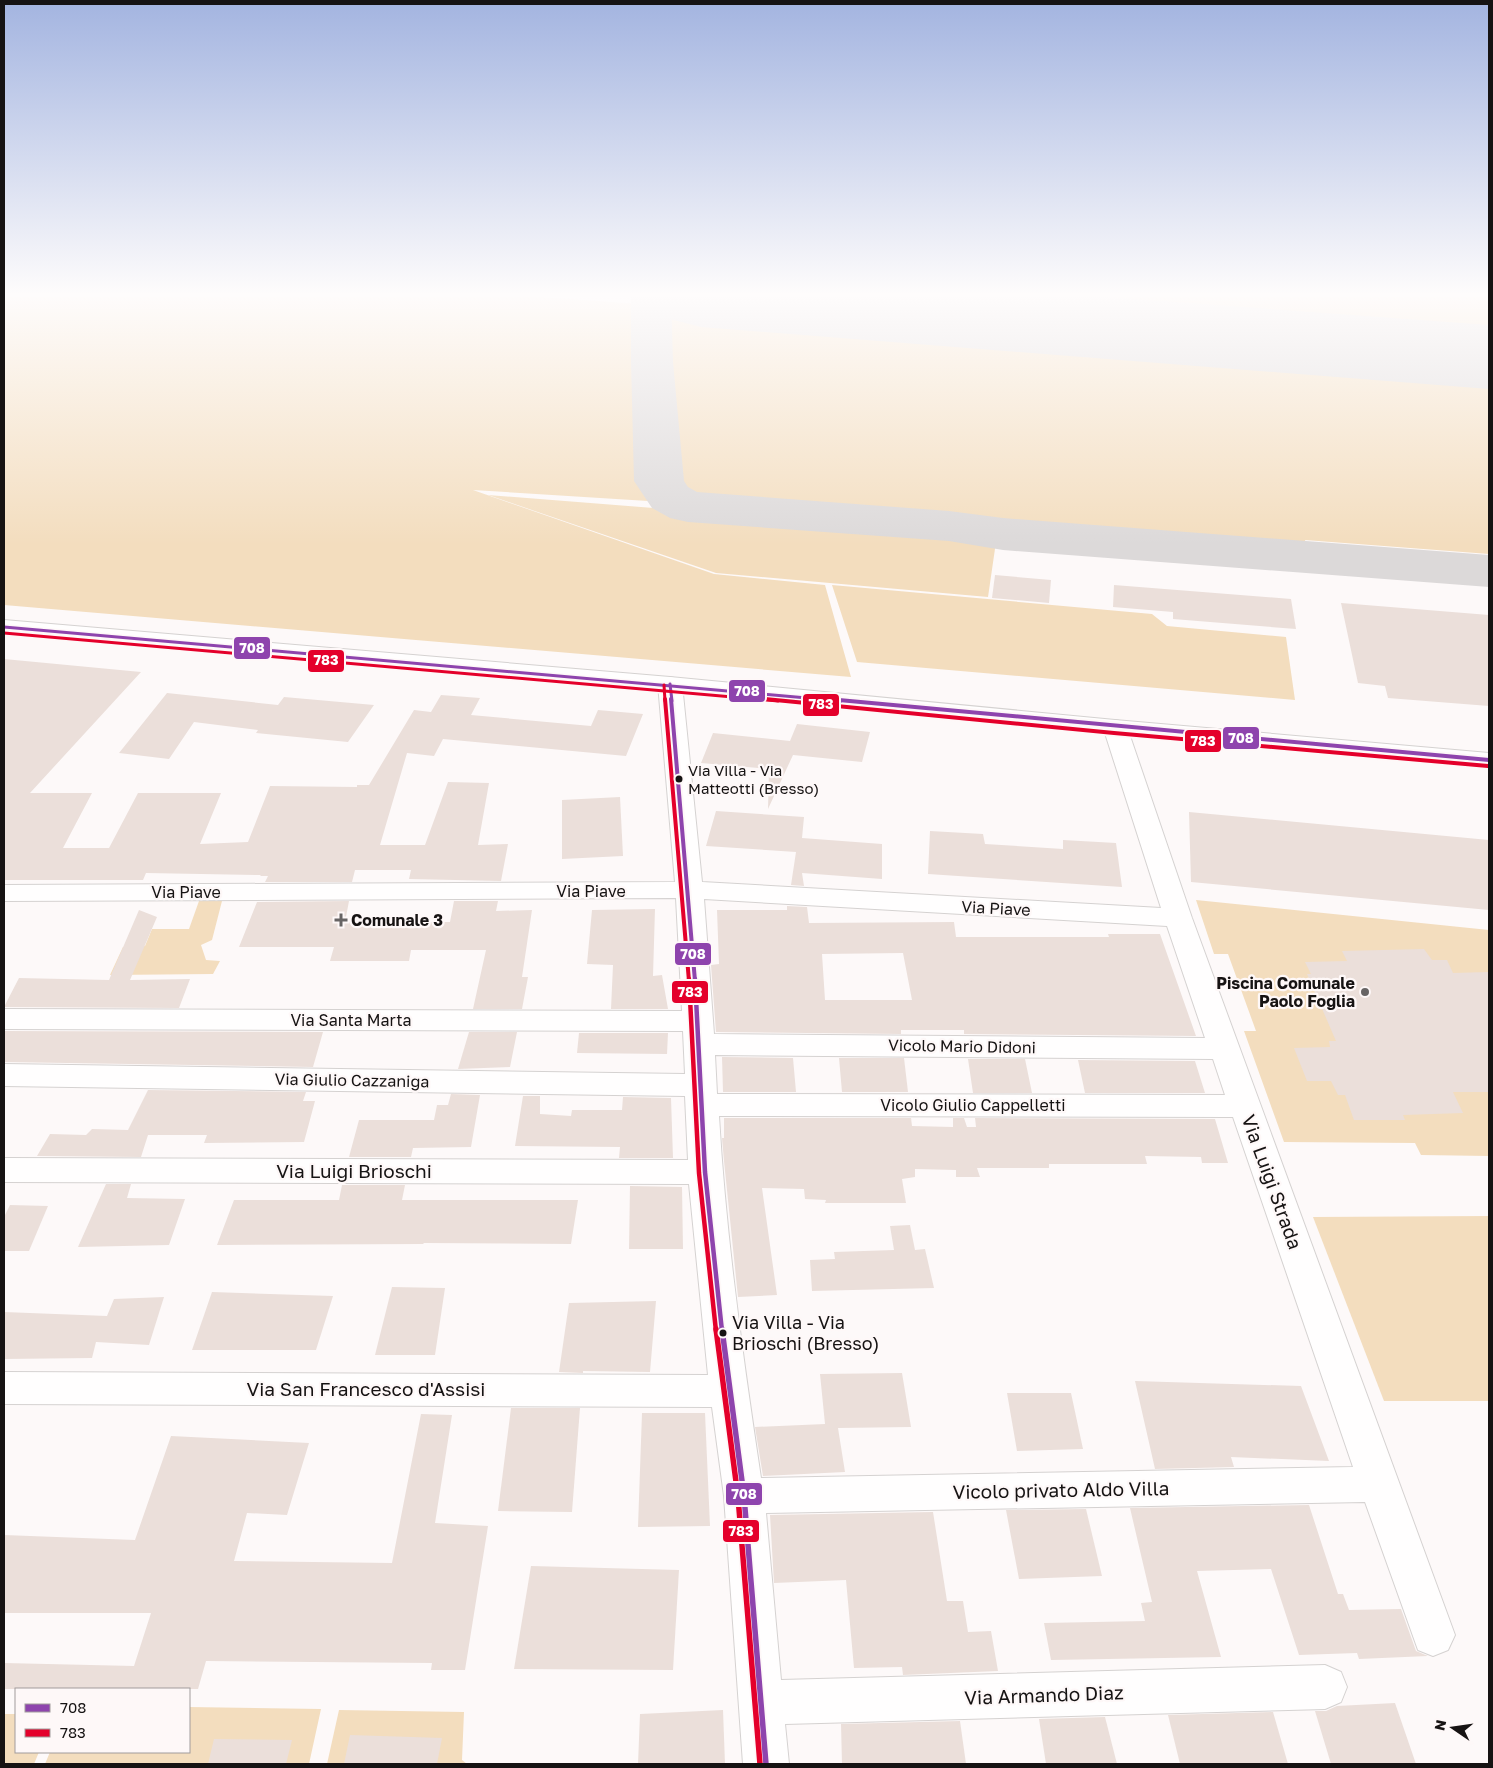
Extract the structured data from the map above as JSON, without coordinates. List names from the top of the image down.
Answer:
{
  "streets": {
    "street": [
      "Via Piave",
      "Via Santa Marta",
      "Vicolo Mario Didoni",
      "Via Giulio Cazzaniga",
      "Vicolo Giulio Cappelletti",
      "Via Luigi Brioschi",
      "Via Luigi Strada",
      "Via San Francesco d'Assisi",
      "Vicolo privato Aldo Villa",
      "Via Armando Diaz"
    ]
  },
  "crossings": [
    ["Via Piave", "Via Luigi Strada"],
    ["Via Santa Marta", "Vicolo Mario Didoni"],
    ["Vicolo Mario Didoni", "Via Luigi Strada"],
    ["Via Giulio Cazzaniga", "Vicolo Giulio Cappelletti"],
    ["Vicolo Giulio Cappelletti", "Via Luigi Strada"],
    ["Via Luigi Strada", "Vicolo privato Aldo Villa"]
  ],
  "places": {
    "other": ["Via Villa - Via Matteotti (Bresso)", "Piscina Comunale Paolo Foglia", "Via Villa - Via Brioschi (Bresso)"],
    "health": ["Comunale 3"]
  },
  "lines": ["transit line 708", "transit line 783"],
  "legend": ["708", "783"],
  "north": "left"
}
